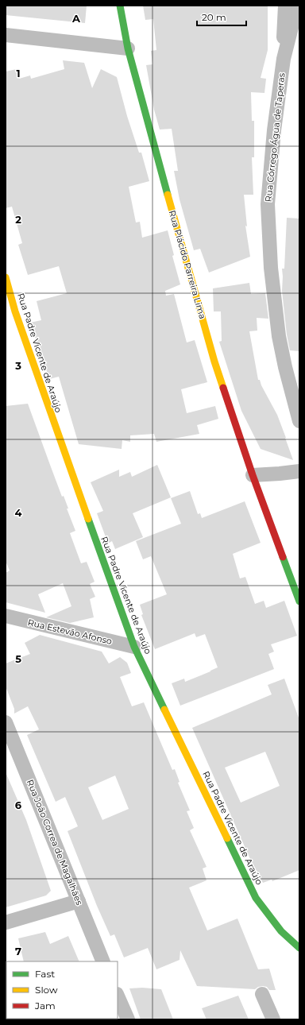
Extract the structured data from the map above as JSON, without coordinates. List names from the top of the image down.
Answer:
{
  "streets": {
    "street": [
      "Rua Córrego Água de Taperas",
      "Rua Plácido Parreira Lima",
      "Rua Padre Vicente de Araújo",
      "Rua Estevão Afonso",
      "Rua João Correa de Magalhães"
    ]
  },
  "crossings": [
    ["Rua Padre Vicente de Araújo", "Rua Estevão Afonso"]
  ],
  "legend": ["Fast", "Slow", "Jam"],
  "scale_bar": "20 m",
  "grid": {
    "columns": ["A"],
    "rows": [
      "1",
      "2",
      "3",
      "4",
      "5",
      "6",
      "7"
    ]
  }
}
